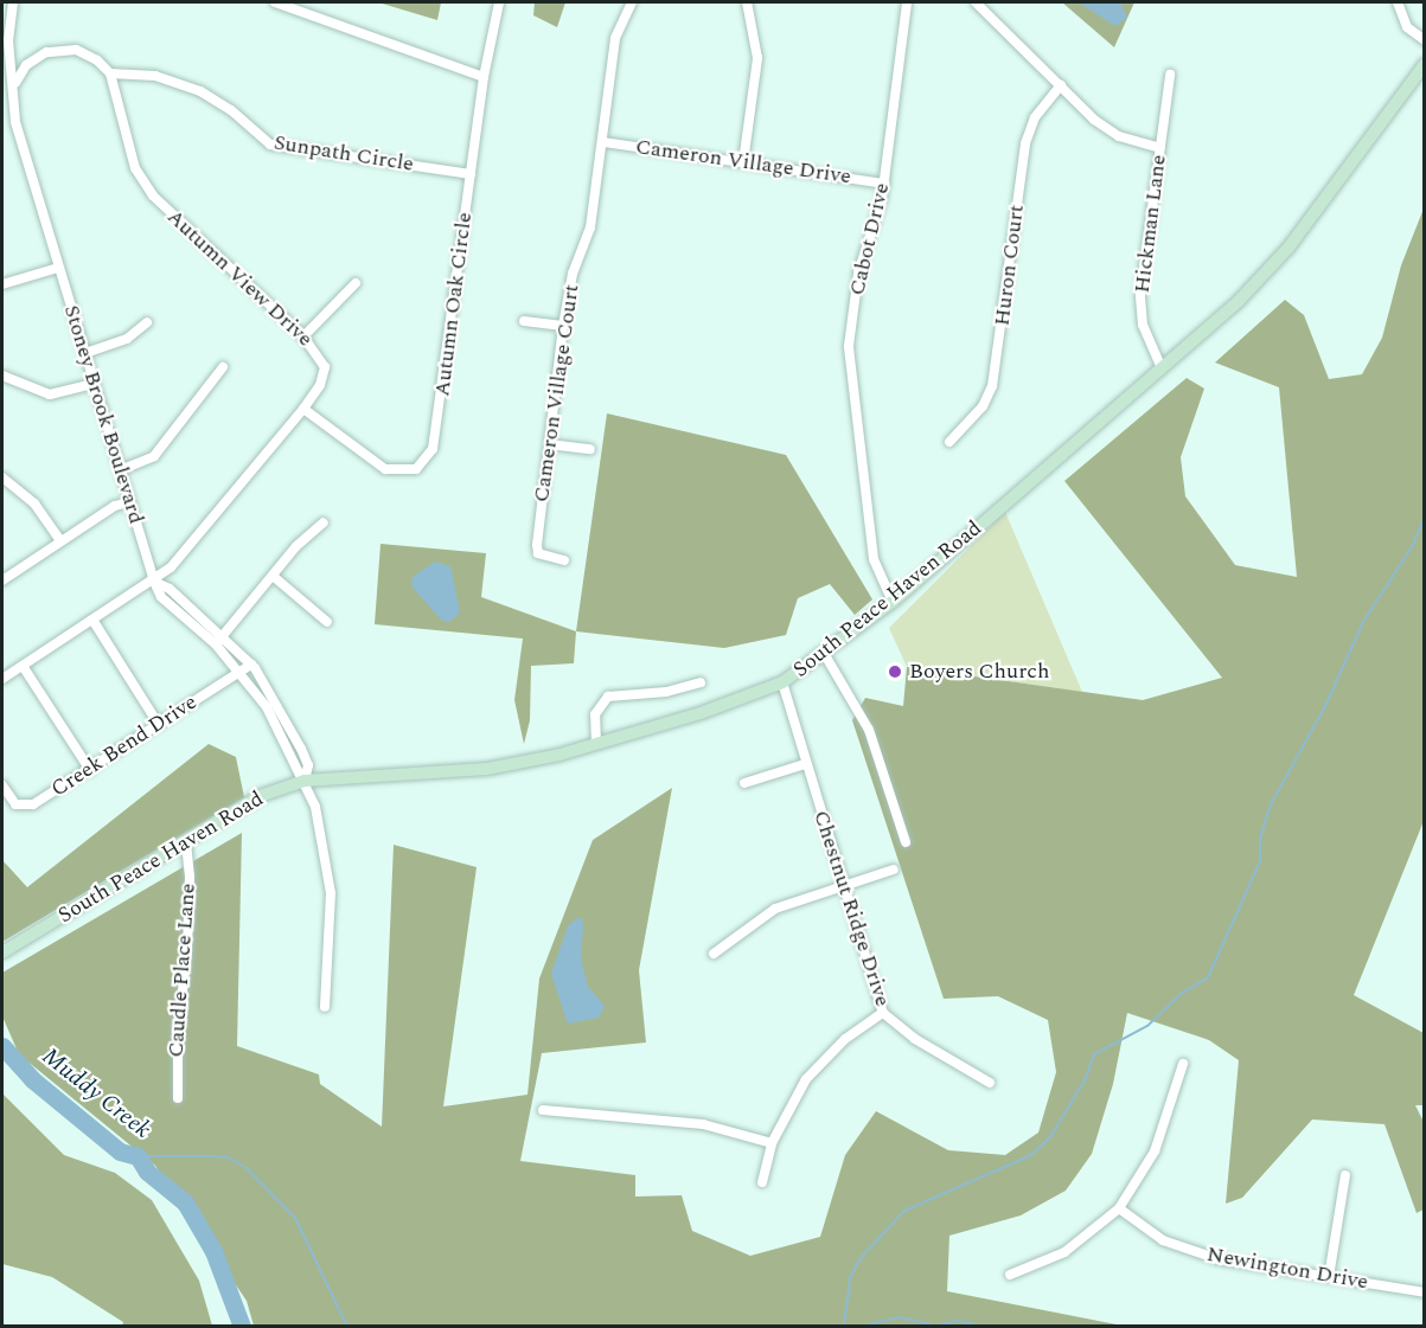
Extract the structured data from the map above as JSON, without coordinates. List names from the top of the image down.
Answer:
{
  "streets": {
    "main road": ["South Peace Haven Road"],
    "street": [
      "Sunpath Circle",
      "Cameron Village Drive",
      "Hickman Lane",
      "Cabot Drive",
      "Huron Court",
      "Autumn View Drive",
      "Autumn Oak Circle",
      "Cameron Village Court",
      "Stoney Brook Boulevard",
      "Creek Bend Drive",
      "Chestnut Ridge Drive",
      "Caudle Place Lane",
      "Newington Drive"
    ]
  },
  "crossings": [
    ["Sunpath Circle", "Autumn View Drive"],
    ["Sunpath Circle", "Autumn Oak Circle"],
    ["Cameron Village Drive", "Cabot Drive"],
    ["Cameron Village Drive", "Cameron Village Court"],
    ["Hickman Lane", "South Peace Haven Road"],
    ["Cabot Drive", "South Peace Haven Road"],
    ["Autumn View Drive", "Autumn Oak Circle"],
    ["Autumn View Drive", "Stoney Brook Boulevard"],
    ["Stoney Brook Boulevard", "South Peace Haven Road"],
    ["Stoney Brook Boulevard", "Creek Bend Drive"],
    ["South Peace Haven Road", "Chestnut Ridge Drive"],
    ["South Peace Haven Road", "Caudle Place Lane"]
  ],
  "water": ["Muddy Creek"],
  "places": ["Boyers Church"]
}
